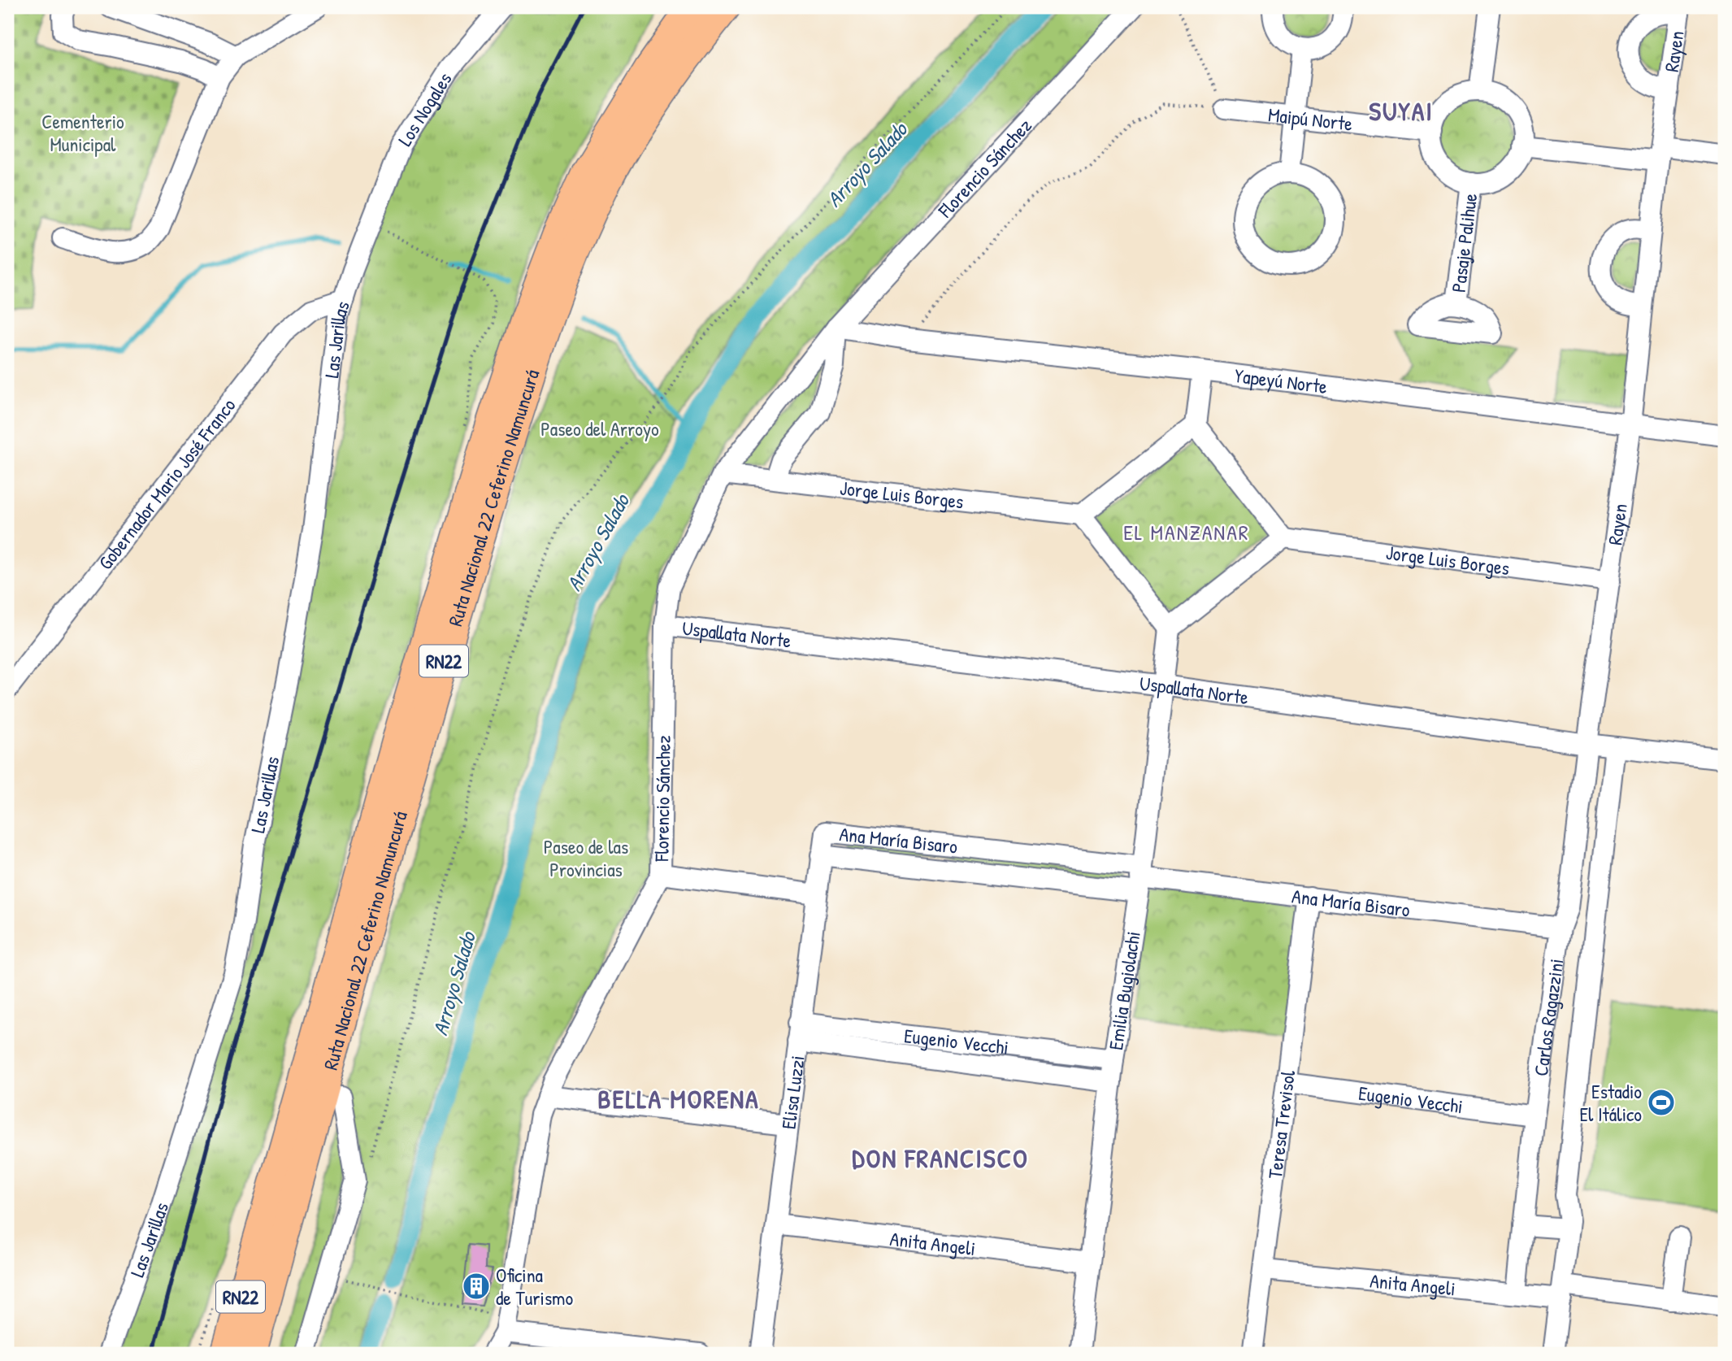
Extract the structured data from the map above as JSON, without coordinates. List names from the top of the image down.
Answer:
{
  "streets": {
    "highway": ["Ruta Nacional 22 Ceferino Namuncurá", "RN22"],
    "street": [
      "Rayen",
      "Los Nogales",
      "Maipú Norte",
      "Florencio Sánchez",
      "Pasaje Palihue",
      "Las Jarillas",
      "Yapeyú Norte",
      "Gobernador Mario José Franco",
      "Jorge Luis Borges",
      "Uspallata Norte",
      "Ana María Bisaro",
      "Emilia Bugiolachi",
      "Carlos Ragazzini",
      "Eugenio Vecchi",
      "Elisa Luzzi",
      "Teresa Trevisol",
      "Anita Angeli"
    ]
  },
  "crossings": [
    ["Rayen", "Yapeyú Norte"],
    ["Rayen", "Jorge Luis Borges"],
    ["Rayen", "Uspallata Norte"],
    ["Rayen", "Carlos Ragazzini"],
    ["Los Nogales", "Las Jarillas"],
    ["Maipú Norte", "Pasaje Palihue"],
    ["Florencio Sánchez", "Yapeyú Norte"],
    ["Florencio Sánchez", "Jorge Luis Borges"],
    ["Florencio Sánchez", "Uspallata Norte"],
    ["Las Jarillas", "Gobernador Mario José Franco"],
    ["Uspallata Norte", "Emilia Bugiolachi"],
    ["Uspallata Norte", "Carlos Ragazzini"],
    ["Ana María Bisaro", "Emilia Bugiolachi"],
    ["Ana María Bisaro", "Carlos Ragazzini"],
    ["Ana María Bisaro", "Elisa Luzzi"],
    ["Ana María Bisaro", "Teresa Trevisol"],
    ["Emilia Bugiolachi", "Eugenio Vecchi"],
    ["Emilia Bugiolachi", "Anita Angeli"],
    ["Carlos Ragazzini", "Eugenio Vecchi"],
    ["Carlos Ragazzini", "Anita Angeli"],
    ["Eugenio Vecchi", "Elisa Luzzi"],
    ["Eugenio Vecchi", "Teresa Trevisol"],
    ["Elisa Luzzi", "Anita Angeli"],
    ["Teresa Trevisol", "Anita Angeli"]
  ],
  "districts": [
    "SUYAI",
    "EL MANZANAR",
    "BELLA MORENA",
    "DON FRANCISCO"
  ],
  "water": ["Arroyo Salado"],
  "parks": ["Cementerio Municipal", "Paseo del Arroyo", "Paseo de las Provincias"],
  "places": {
    "sports": ["Estadio El Itálico"],
    "building": ["Oficina de Turismo"]
  }
}
